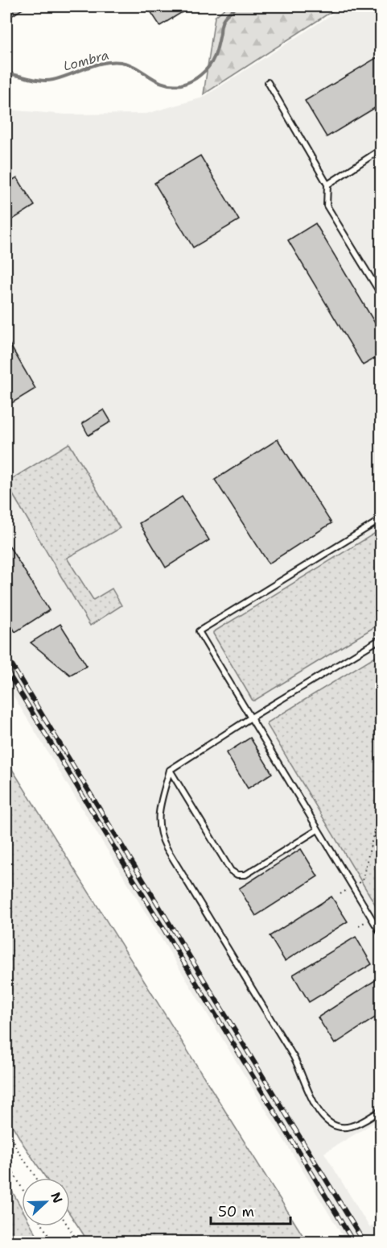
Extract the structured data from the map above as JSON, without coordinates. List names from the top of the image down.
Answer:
{
  "water": ["Lombra"],
  "scale_bar": "50 m",
  "north": "right"
}
